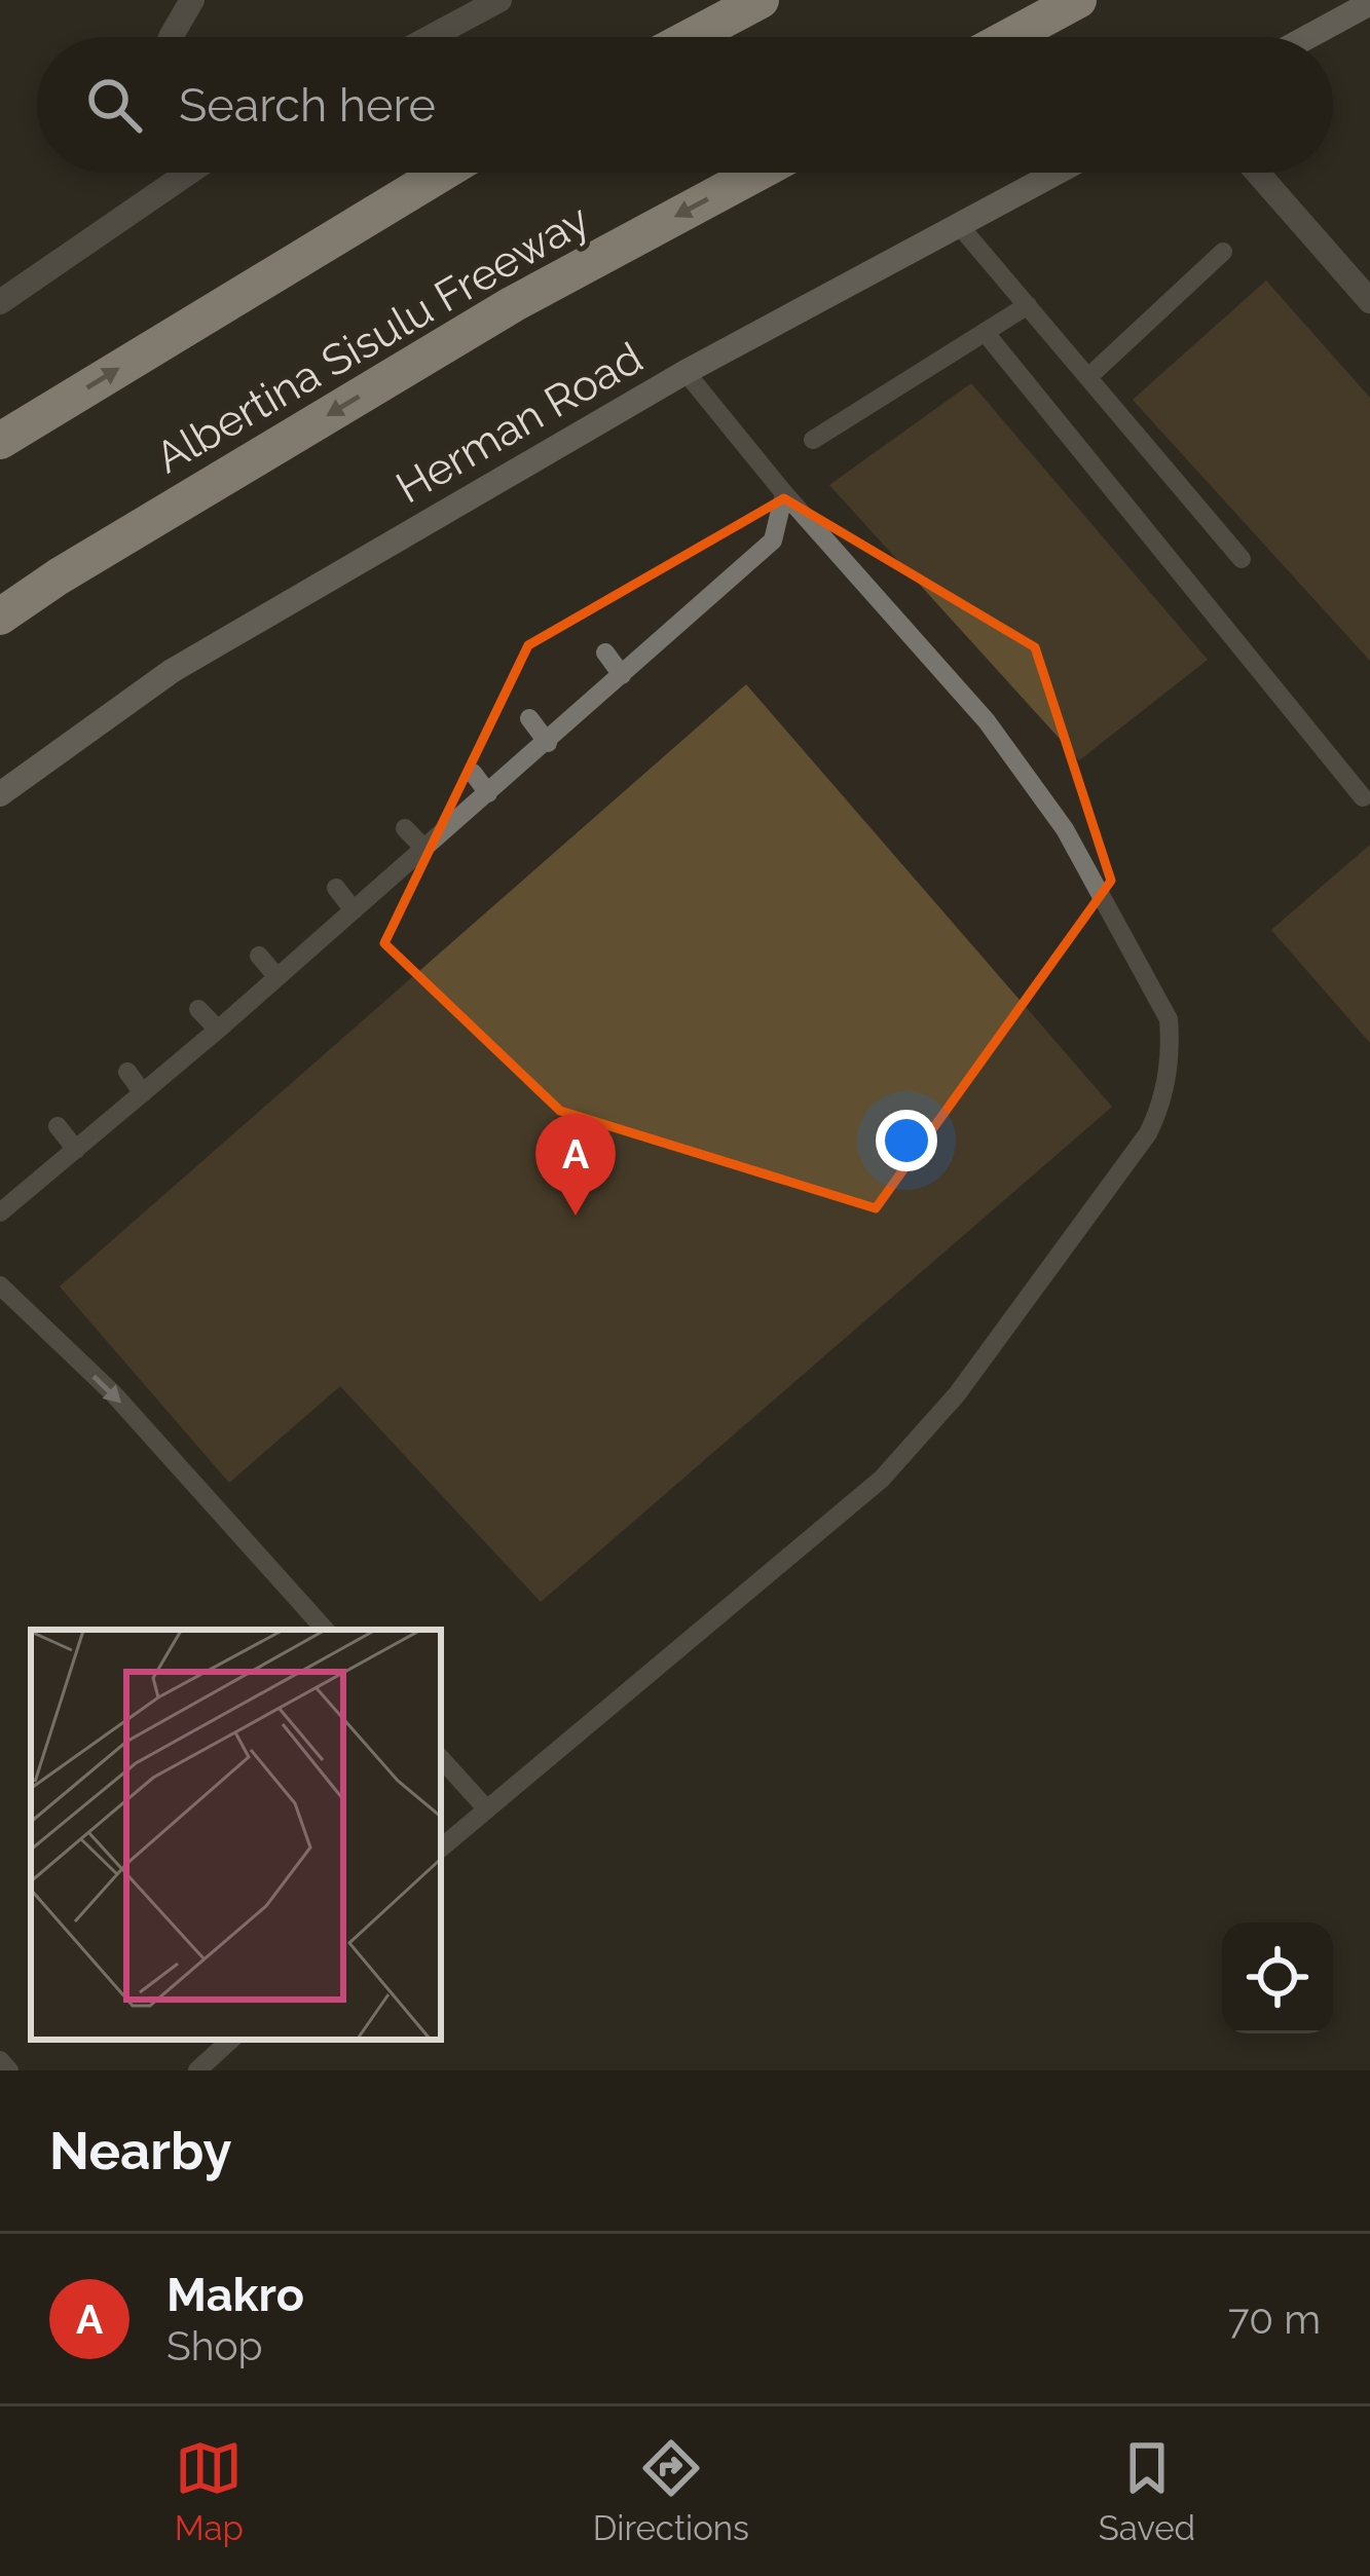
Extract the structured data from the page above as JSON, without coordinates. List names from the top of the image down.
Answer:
{
  "streets": {
    "highway": ["Albertina Sisulu Freeway"],
    "main road": ["Herman Road"]
  },
  "page": {
    "search": "Search here",
    "pins": "A",
    "heading": "Nearby",
    "list": [
      {
        "mark": "A",
        "name": "Makro",
        "note": "Shop",
        "value": "70 m"
      }
    ],
    "nav": ["Map", "Directions", "Saved"]
  }
}
